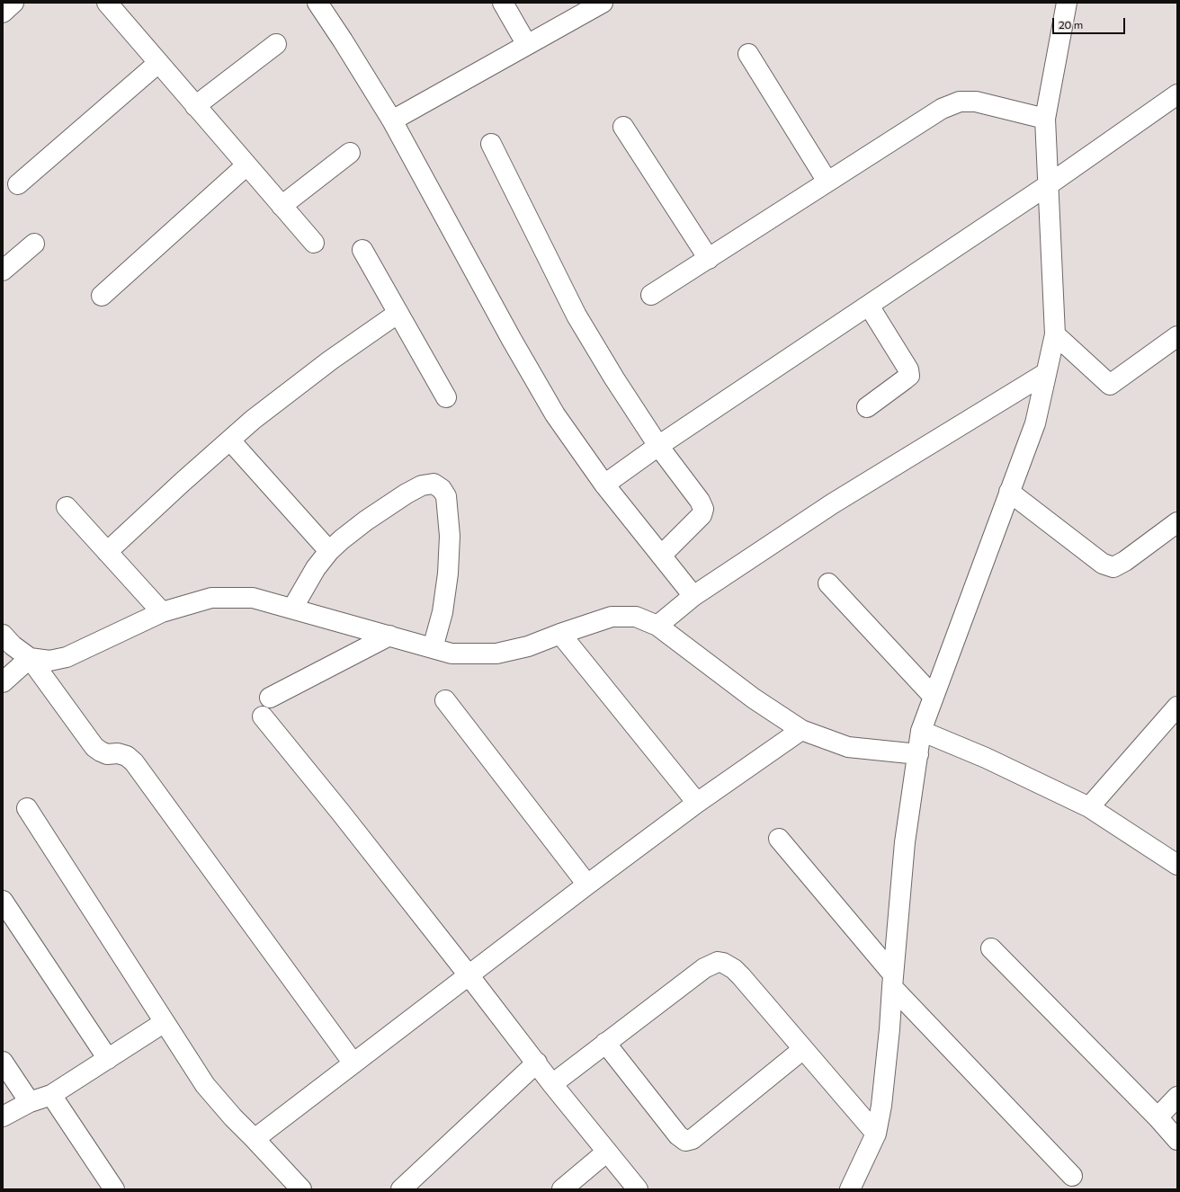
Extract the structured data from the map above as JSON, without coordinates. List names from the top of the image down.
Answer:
{
  "scale_bar": "20 m"
}
